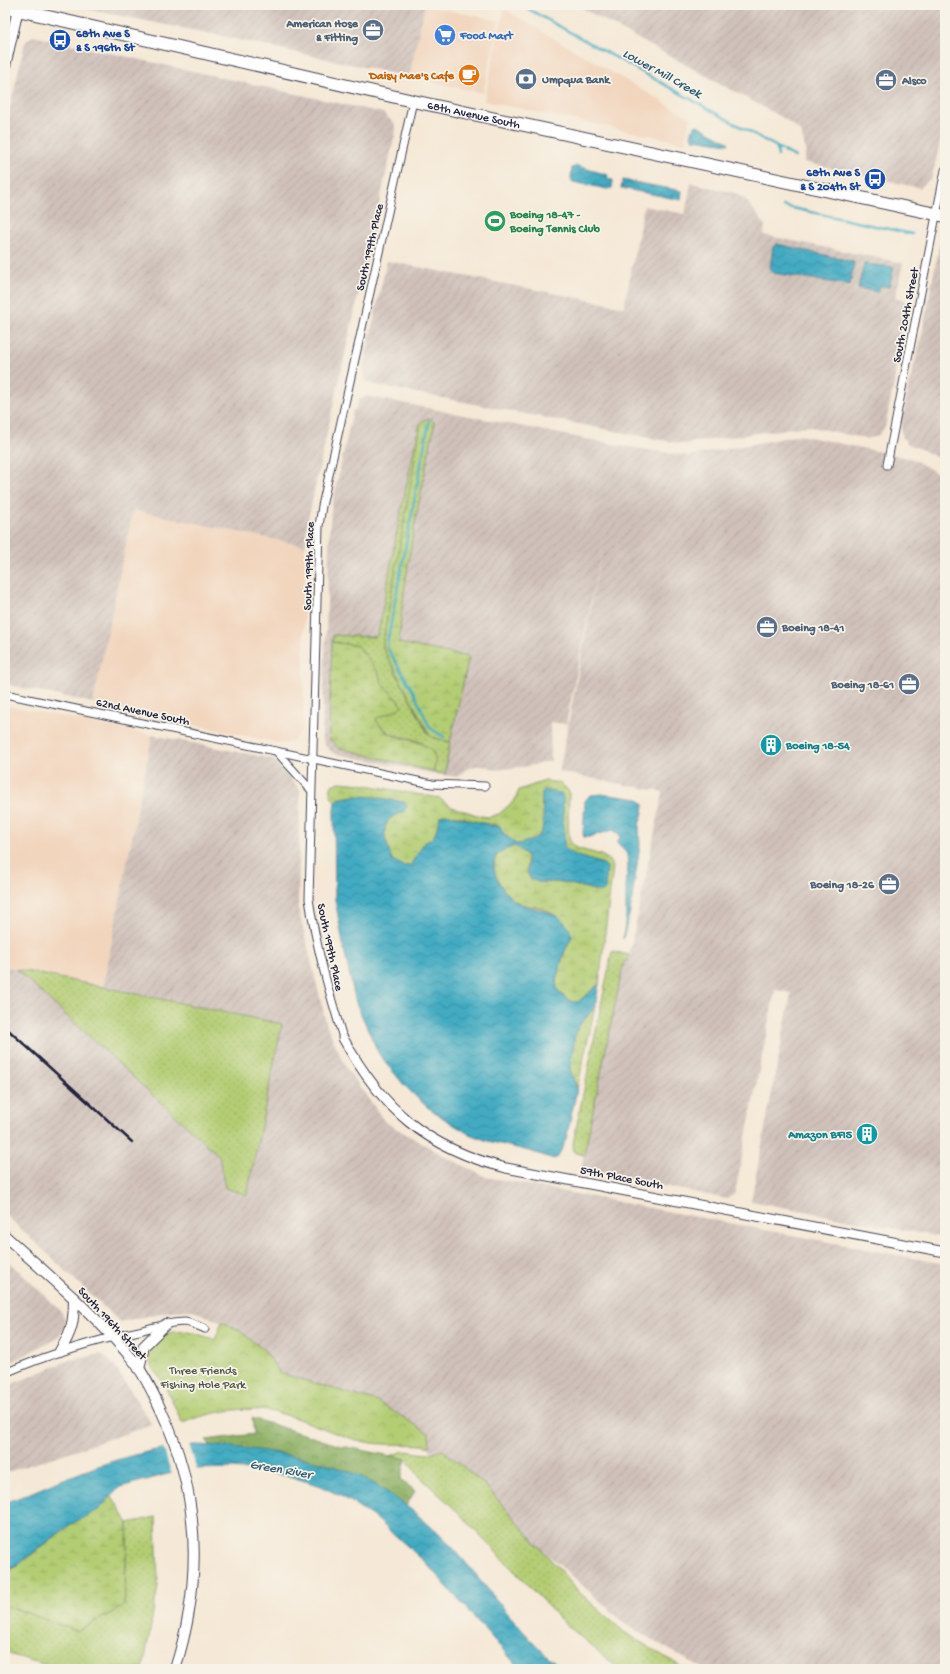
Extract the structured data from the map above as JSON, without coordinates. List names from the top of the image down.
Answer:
{
  "streets": {
    "main road": ["68th Avenue South", "South 196th Street"],
    "street": [
      "South 199th Place",
      "South 204th Street",
      "62nd Avenue South",
      "59th Place South"
    ]
  },
  "crossings": [
    ["68th Avenue South", "South 199th Place"],
    ["68th Avenue South", "South 204th Street"],
    ["South 199th Place", "62nd Avenue South"],
    ["South 199th Place", "59th Place South"]
  ],
  "water": ["Lower Mill Creek", "Green River"],
  "parks": ["Three Friends Fishing Hole Park"],
  "places": {
    "office": [
      "American Hose & Fitting",
      "Alsco",
      "Boeing 18-41",
      "Boeing 18-61",
      "Boeing 18-26"
    ],
    "supermarket": ["Food Mart"],
    "bus stop": ["68th Ave S & S 196th St", "68th Ave S & S 204th St"],
    "cafe": ["Daisy Mae's Cafe"],
    "bank": ["Umpqua Bank"],
    "sports": ["Boeing 18-47 - Boeing Tennis Club"],
    "building": ["Boeing 18-54", "Amazon BFI5"]
  }
}
